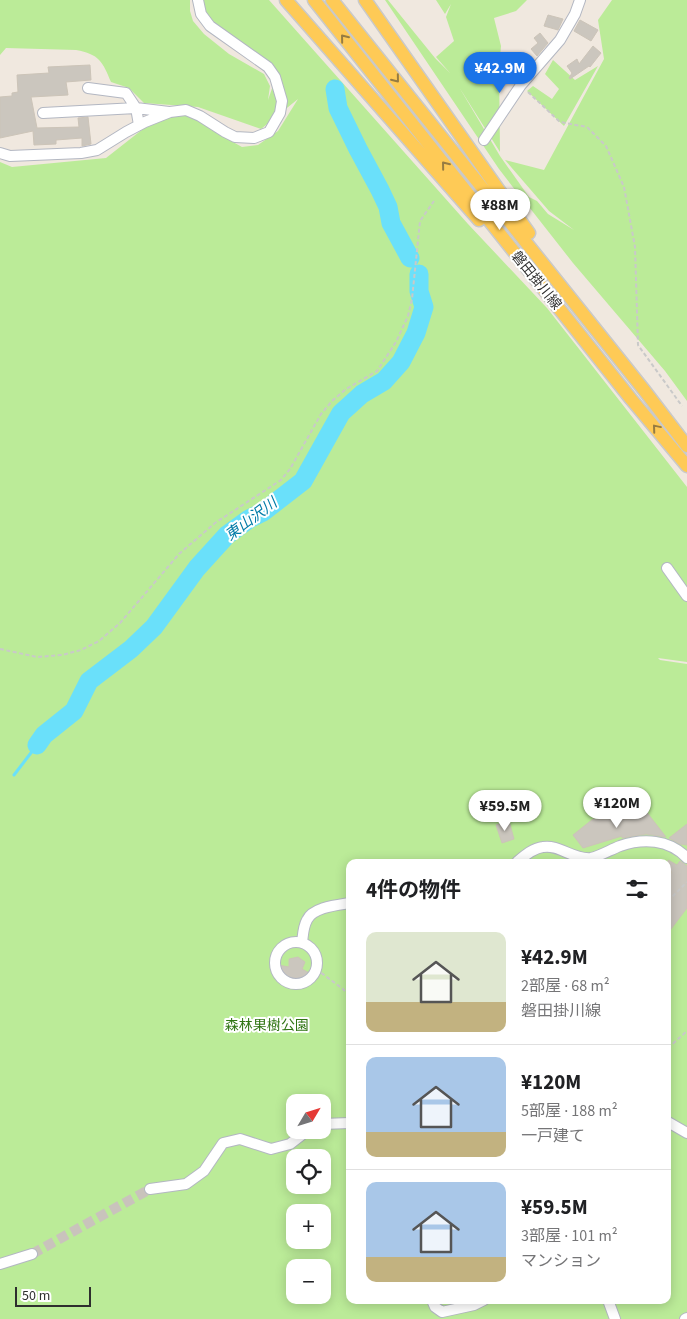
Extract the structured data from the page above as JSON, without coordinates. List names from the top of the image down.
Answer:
{
  "streets": {
    "main road": ["磐田掛川線"]
  },
  "water": ["東山沢川"],
  "parks": ["森林果樹公園"],
  "scale_bar": "50 m",
  "north": "top right",
  "page": {
    "price": [
      "¥42.9M",
      "¥88M",
      "¥120M",
      "¥59.5M"
    ],
    "heading": "4件の物件",
    "list": [
      {
        "name": "¥42.9M",
        "note": "2部屋 · 68 m² · 磐田掛川線"
      },
      {
        "name": "¥120M",
        "note": "5部屋 · 188 m² · 一戸建て"
      },
      {
        "name": "¥59.5M",
        "note": "3部屋 · 101 m² · マンション"
      }
    ],
    "map_buttons": ["+", "−"],
    "scale": "50 m"
  }
}
